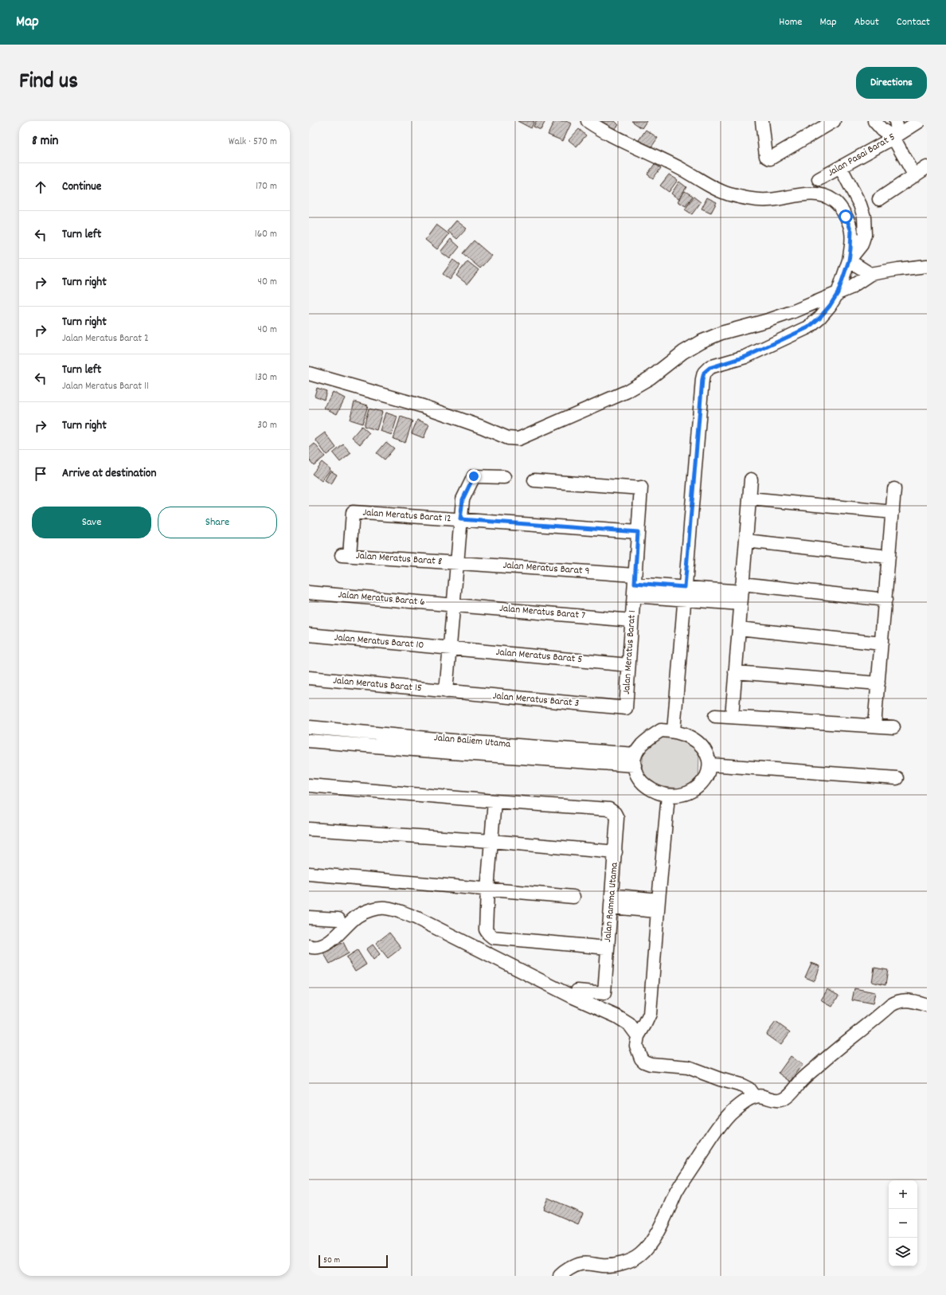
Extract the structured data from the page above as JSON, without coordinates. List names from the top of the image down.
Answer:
{
  "streets": {
    "street": [
      "Jalan Pasai Barat 5",
      "Jalan Meratus Barat 12",
      "Jalan Meratus Barat 8",
      "Jalan Meratus Barat 9",
      "Jalan Meratus Barat 6",
      "Jalan Meratus Barat 7",
      "Jalan Meratus Barat 10",
      "Jalan Meratus Barat 1",
      "Jalan Meratus Barat 5",
      "Jalan Meratus Barat 15",
      "Jalan Meratus Barat 3",
      "Jalan Baliem Utama",
      "Jalan Ramma Utama"
    ]
  },
  "crossings": [
    ["Jalan Meratus Barat 12", "Jalan Meratus Barat 8"],
    ["Jalan Meratus Barat 12", "Jalan Meratus Barat 1"],
    ["Jalan Meratus Barat 8", "Jalan Meratus Barat 9"],
    ["Jalan Meratus Barat 9", "Jalan Meratus Barat 1"],
    ["Jalan Meratus Barat 6", "Jalan Meratus Barat 7"],
    ["Jalan Meratus Barat 7", "Jalan Meratus Barat 1"],
    ["Jalan Meratus Barat 10", "Jalan Meratus Barat 5"],
    ["Jalan Meratus Barat 1", "Jalan Meratus Barat 5"],
    ["Jalan Meratus Barat 1", "Jalan Meratus Barat 3"],
    ["Jalan Meratus Barat 15", "Jalan Meratus Barat 3"]
  ],
  "scale_bar": "50 m",
  "page": {
    "header": "Map",
    "nav": [
      "Home",
      "Map",
      "About",
      "Contact"
    ],
    "title": "Find us",
    "buttons": [
      "Directions",
      ["Save", "Share"]
    ],
    "heading": ["8 min", "Walk · 570 m"],
    "list": [
      ["Continue", "170 m"],
      ["Turn left", "160 m"],
      ["Turn right", "40 m"],
      ["Turn right", "Jalan Meratus Barat 2", "40 m"],
      ["Turn left", "Jalan Meratus Barat 11", "130 m"],
      ["Turn right", "30 m"],
      "Arrive at destination"
    ],
    "map_buttons": ["+", "−"],
    "scale": "50 m"
  }
}
